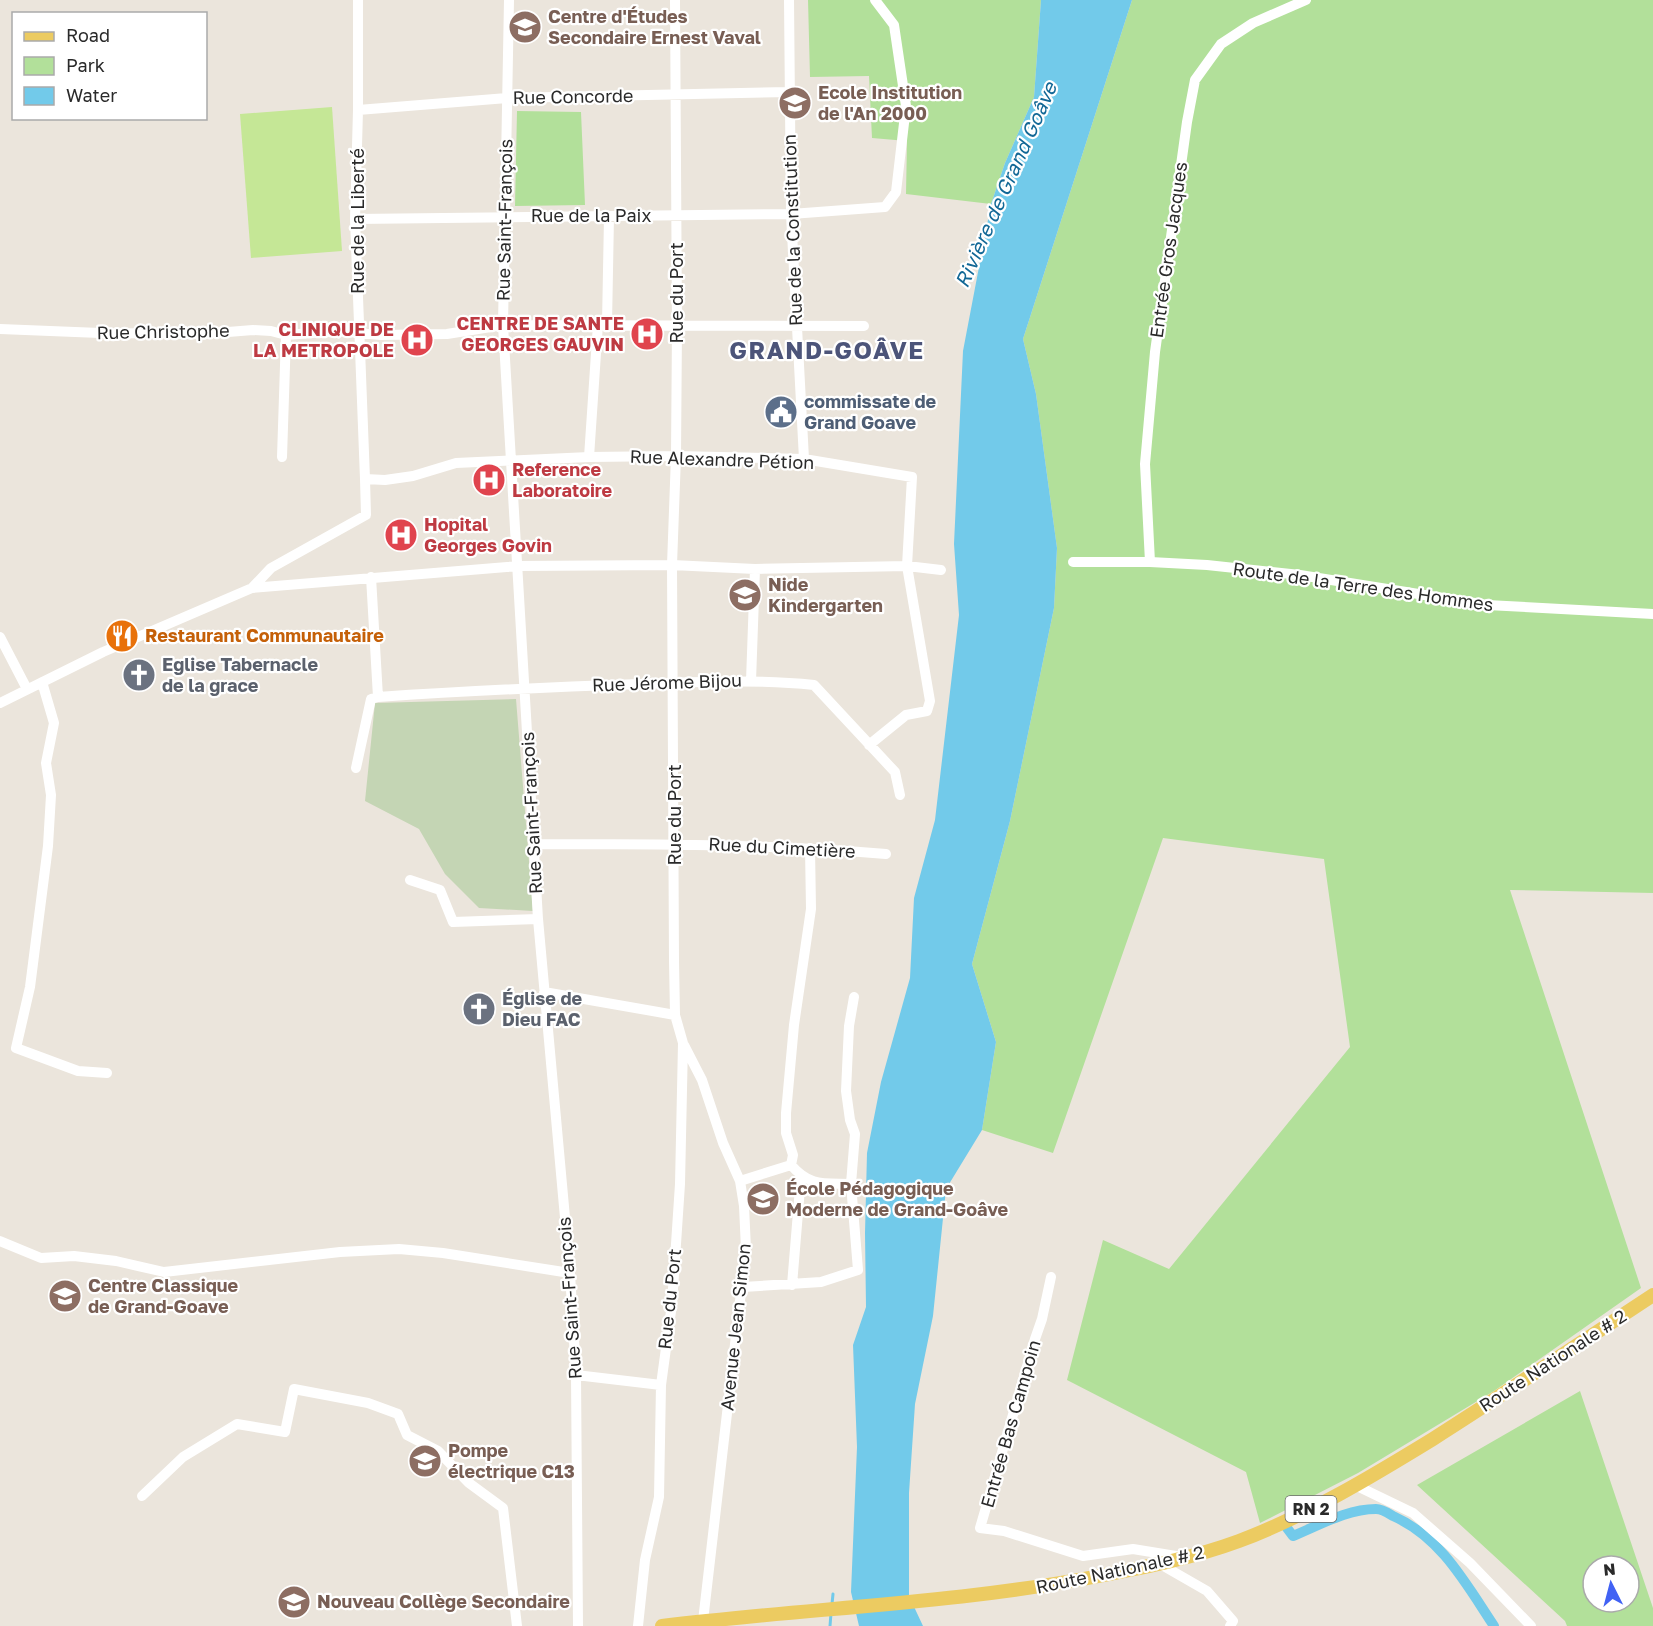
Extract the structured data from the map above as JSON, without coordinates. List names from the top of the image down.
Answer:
{
  "streets": {
    "main road": ["Route Nationale # 2", "RN 2"],
    "street": [
      "Rue Concorde",
      "Rue de la Paix",
      "Rue Saint-François",
      "Rue de la Liberté",
      "Rue de la Constitution",
      "Entrée Gros Jacques",
      "Rue du Port",
      "Rue Christophe",
      "Rue Alexandre Pétion",
      "Route de la Terre des Hommes",
      "Rue Jérome Bijou",
      "Rue du Cimetière",
      "Avenue Jean Simon",
      "Entrée Bas Campoin"
    ]
  },
  "crossings": [
    ["Rue Concorde", "Rue Saint-François"],
    ["Rue Concorde", "Rue de la Liberté"],
    ["Rue Concorde", "Rue de la Constitution"],
    ["Rue Concorde", "Rue du Port"],
    ["Rue de la Paix", "Rue Saint-François"],
    ["Rue de la Paix", "Rue de la Liberté"],
    ["Rue de la Paix", "Rue de la Constitution"],
    ["Rue de la Paix", "Rue du Port"],
    ["Rue Saint-François", "Rue Christophe"],
    ["Rue Saint-François", "Rue Alexandre Pétion"],
    ["Rue Saint-François", "Rue Jérome Bijou"],
    ["Rue Saint-François", "Rue du Cimetière"],
    ["Rue de la Liberté", "Rue Christophe"],
    ["Rue de la Liberté", "Rue Alexandre Pétion"],
    ["Rue de la Constitution", "Rue Christophe"],
    ["Rue de la Constitution", "Rue Alexandre Pétion"],
    ["Entrée Gros Jacques", "Route de la Terre des Hommes"],
    ["Rue du Port", "Rue Christophe"],
    ["Rue du Port", "Rue Alexandre Pétion"],
    ["Rue du Port", "Rue Jérome Bijou"],
    ["Rue du Port", "Rue du Cimetière"],
    ["Rue du Port", "Avenue Jean Simon"],
    ["Avenue Jean Simon", "Route Nationale # 2"],
    ["Route Nationale # 2", "Entrée Bas Campoin"]
  ],
  "districts": ["GRAND-GOÂVE"],
  "water": ["Rivière de Grand Goâve"],
  "places": {
    "school or university": [
      "Centre d'Études Secondaire Ernest Vaval",
      "Ecole Institution de l'An 2000",
      "Nide Kindergarten",
      "École Pédagogique Moderne de Grand-Goâve",
      "Centre Classique de Grand-Goave",
      "Pompe électrique C13",
      "Nouveau Collège Secondaire"
    ],
    "hospital": [
      "CENTRE DE SANTE GEORGES GAUVIN",
      "CLINIQUE DE LA METROPOLE",
      "Reference Laboratoire",
      "Hopital Georges Govin"
    ],
    "public building": ["commissate de Grand Goave"],
    "restaurant": ["Restaurant Communautaire"],
    "church": ["Eglise Tabernacle de la grace", "Église de Dieu FAC"]
  },
  "legend": ["Road", "Park", "Water"],
  "north": "top"
}
